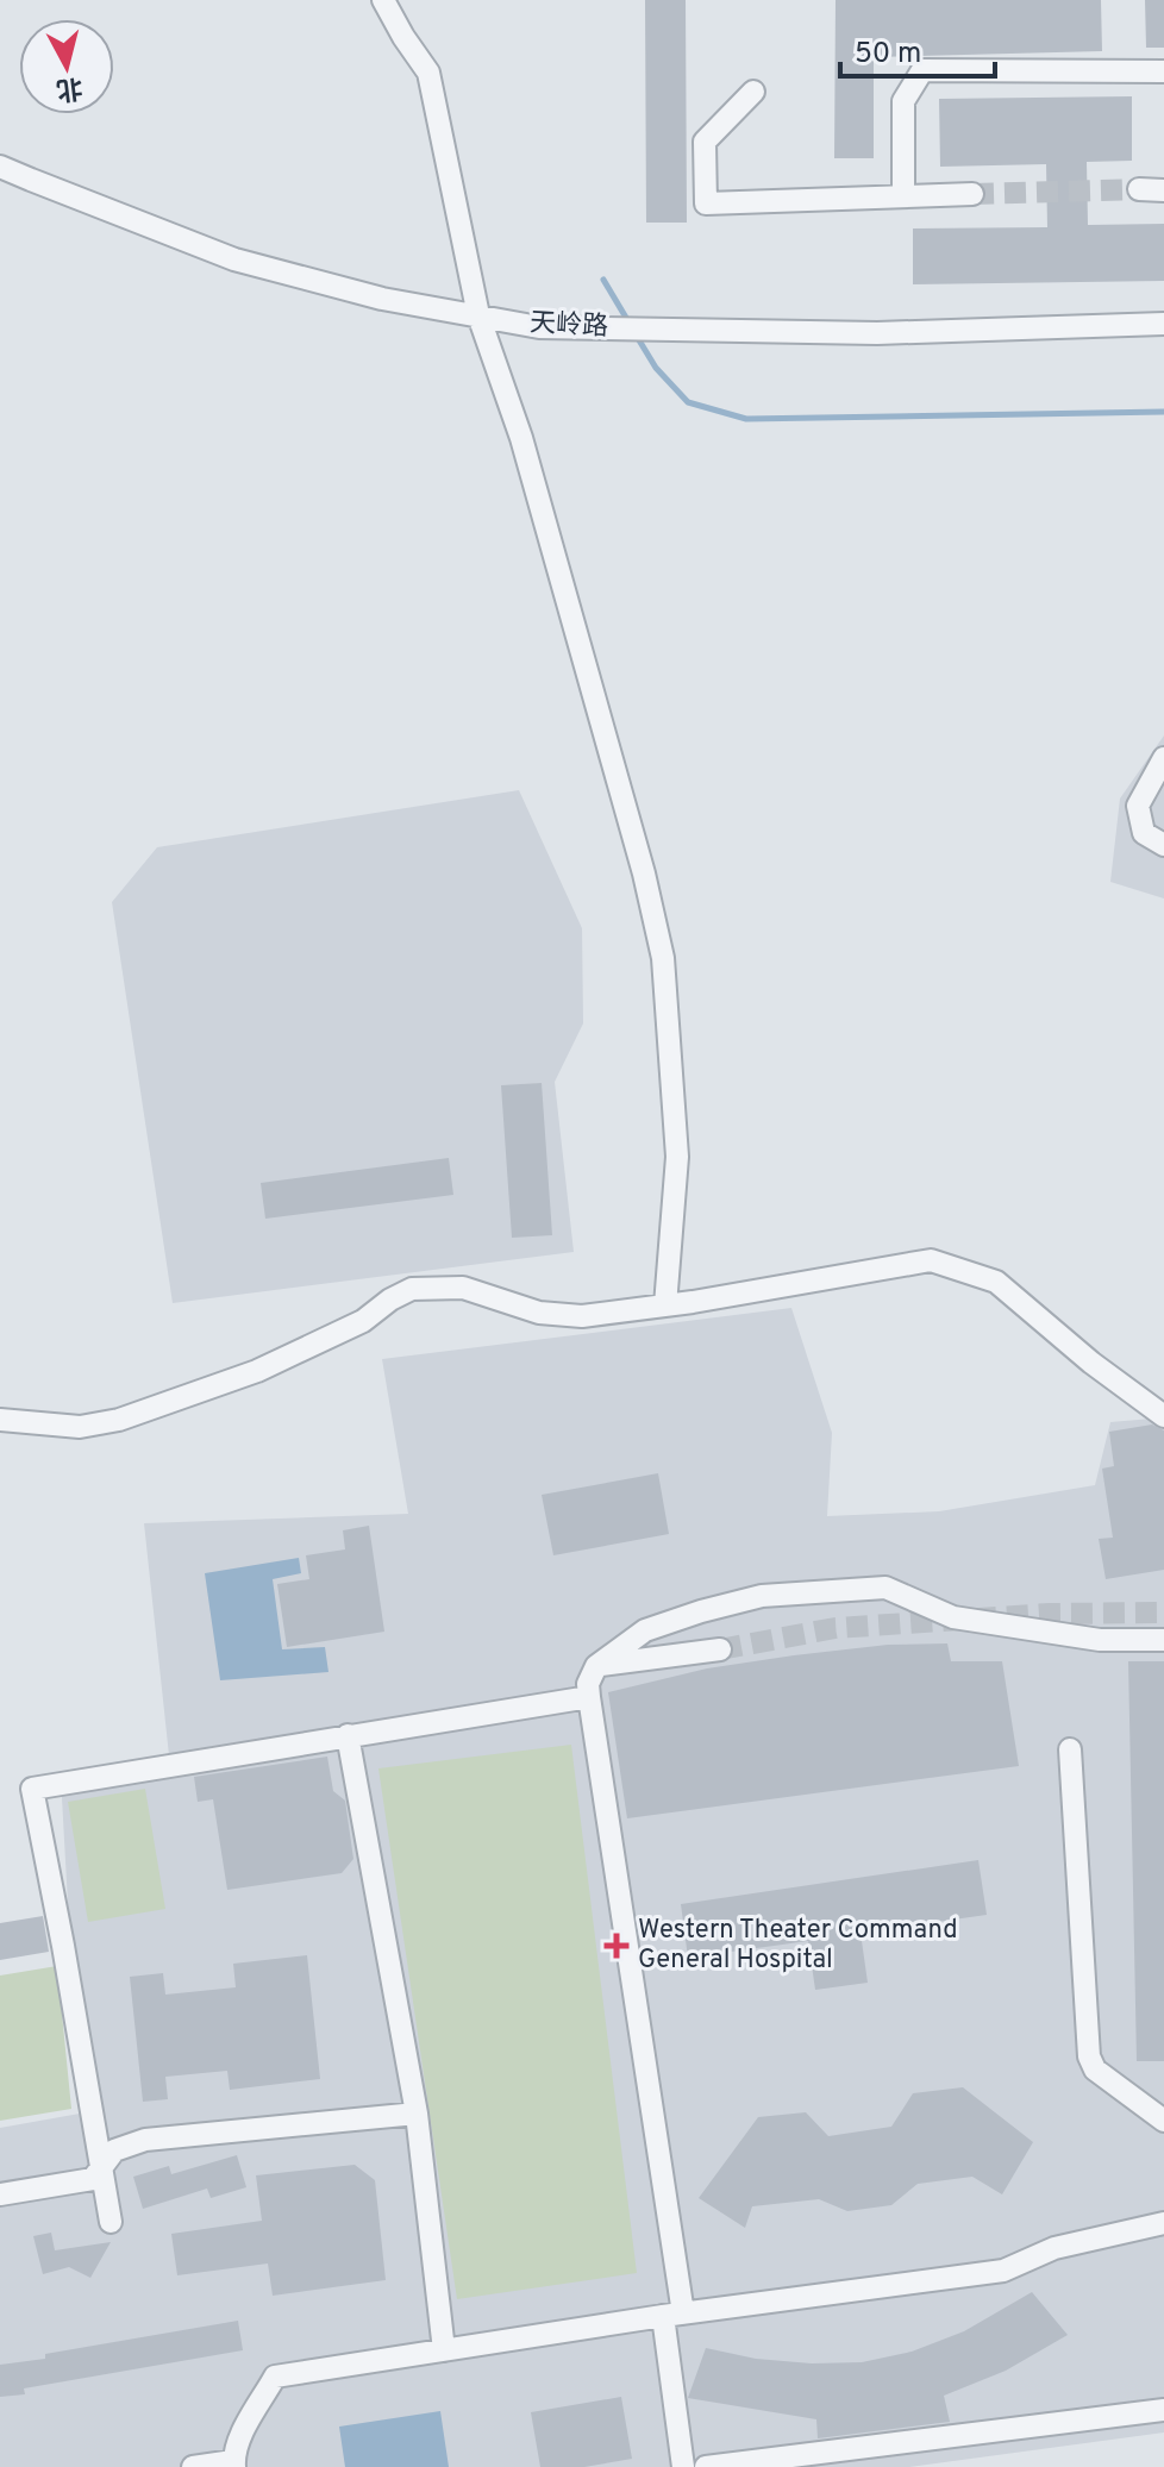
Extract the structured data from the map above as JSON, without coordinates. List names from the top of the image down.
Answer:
{
  "streets": {
    "street": ["天岭路"]
  },
  "places": {
    "health": ["Western Theater Command General Hospital"]
  },
  "scale_bar": "50 m",
  "north": "bottom"
}
